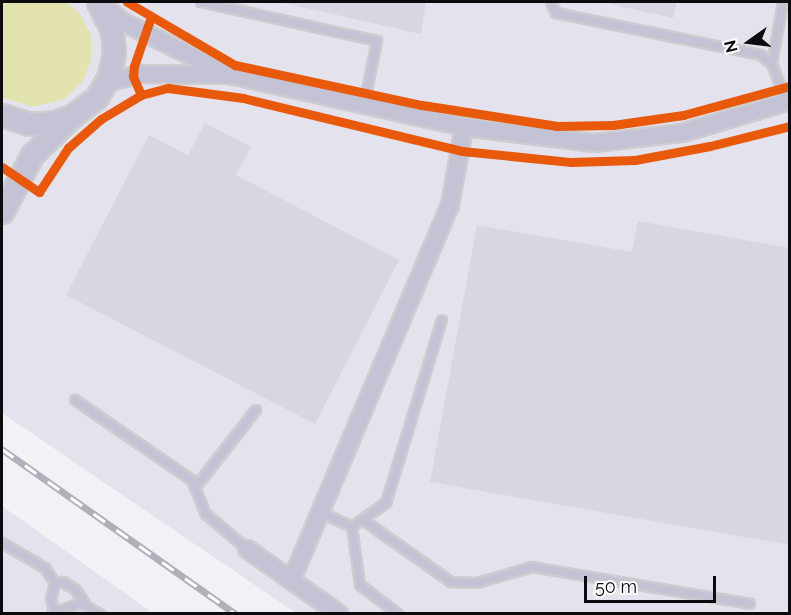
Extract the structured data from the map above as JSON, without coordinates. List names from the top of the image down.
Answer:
{
  "scale_bar": "50 m",
  "north": "left"
}
